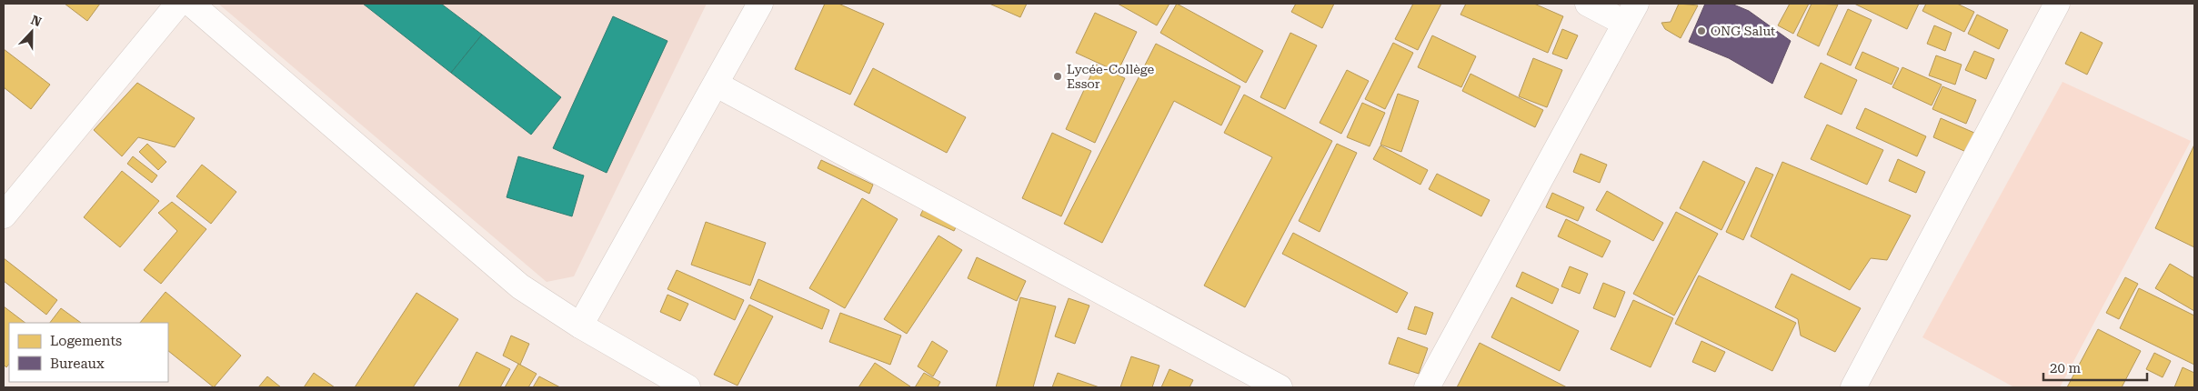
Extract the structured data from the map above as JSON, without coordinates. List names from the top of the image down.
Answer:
{
  "places": ["ONG Salut", "Lycée-Collège Essor"],
  "legend": ["Logements", "Bureaux"],
  "scale_bar": "20 m",
  "north": "top"
}
